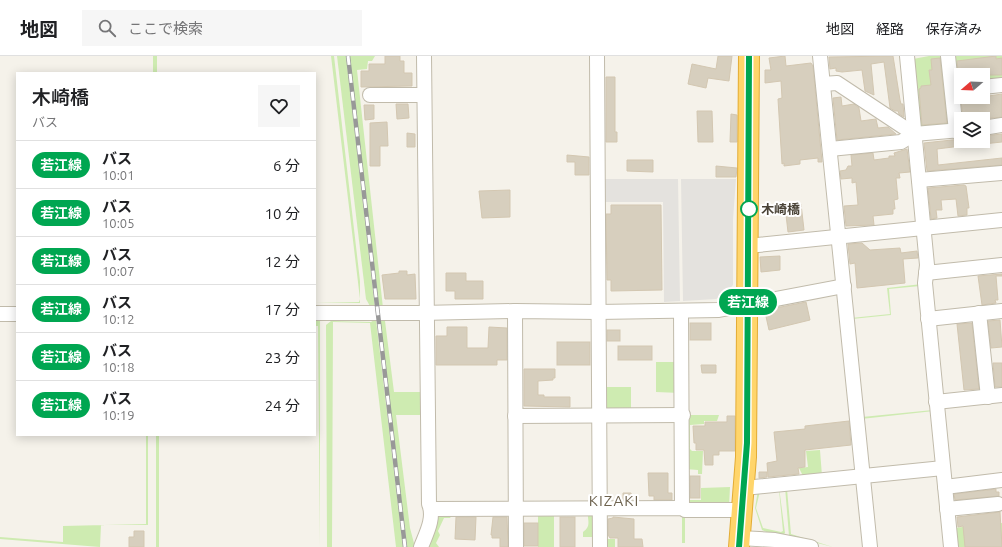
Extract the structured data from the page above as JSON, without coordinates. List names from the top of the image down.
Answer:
{
  "districts": ["KIZAKI"],
  "places": ["木崎橋"],
  "lines": ["bus line 若江線"],
  "north": "left",
  "page": {
    "header": "地図",
    "search": "ここで検索",
    "nav": ["地図", "経路", "保存済み"],
    "on_map": "若江線",
    "heading": ["木崎橋", "バス"],
    "list": [
      {
        "mark": "若江線",
        "name": "バス",
        "note": "10:01",
        "value": "6 分"
      },
      {
        "mark": "若江線",
        "name": "バス",
        "note": "10:05",
        "value": "10 分"
      },
      {
        "mark": "若江線",
        "name": "バス",
        "note": "10:07",
        "value": "12 分"
      },
      {
        "mark": "若江線",
        "name": "バス",
        "note": "10:12",
        "value": "17 分"
      },
      {
        "mark": "若江線",
        "name": "バス",
        "note": "10:18",
        "value": "23 分"
      },
      {
        "mark": "若江線",
        "name": "バス",
        "note": "10:19",
        "value": "24 分"
      }
    ]
  }
}
